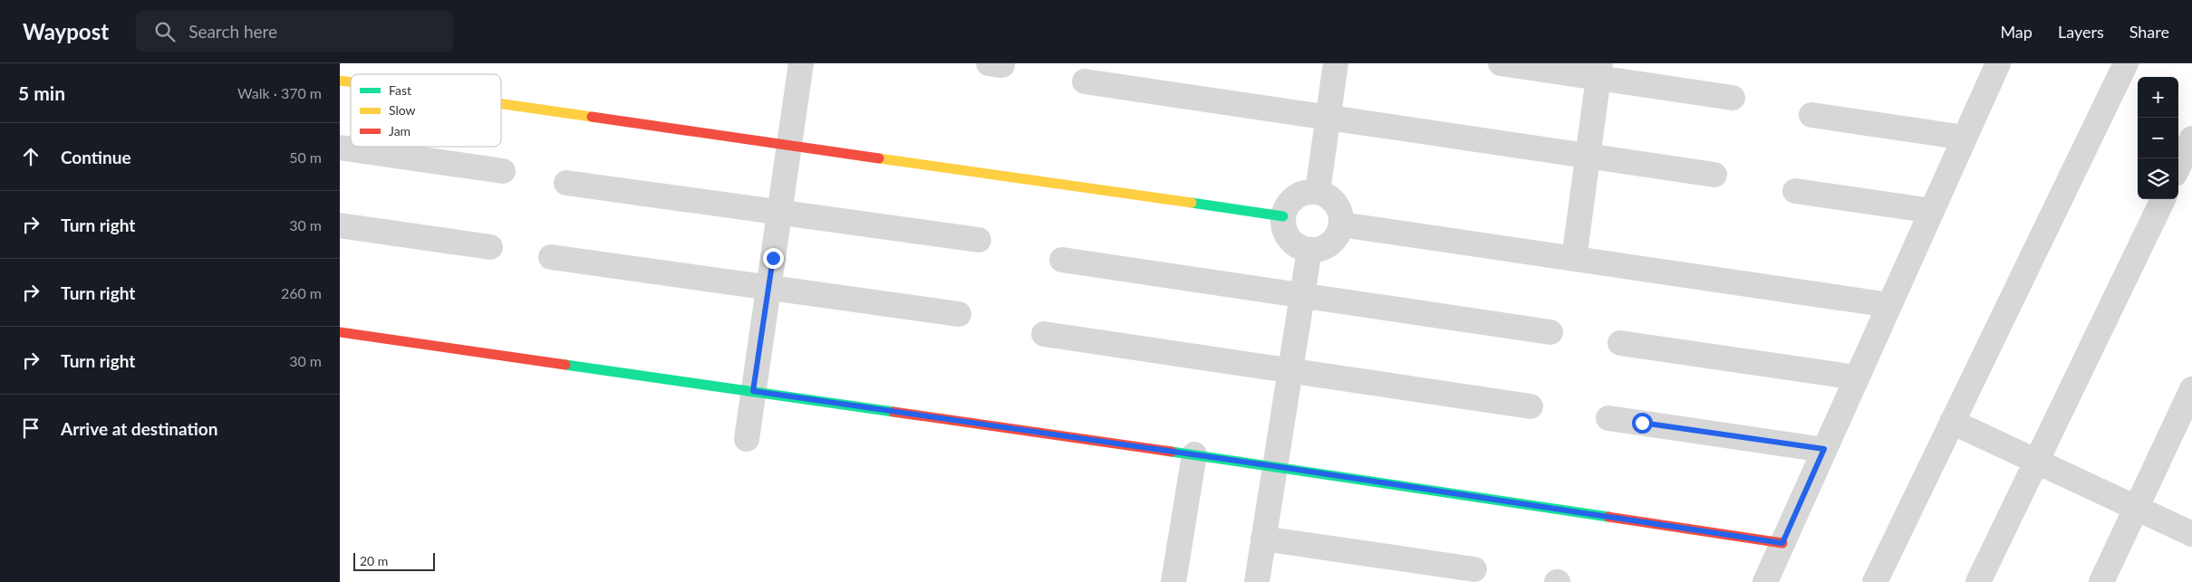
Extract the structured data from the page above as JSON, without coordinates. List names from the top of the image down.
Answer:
{
  "legend": ["Fast", "Slow", "Jam"],
  "scale_bar": "20 m",
  "page": {
    "header": "Waypost",
    "search": "Search here",
    "nav": ["Map", "Layers", "Share"],
    "heading": ["5 min", "Walk · 370 m"],
    "map_buttons": ["+", "−"],
    "list": [
      ["Continue", "50 m"],
      ["Turn right", "30 m"],
      ["Turn right", "260 m"],
      ["Turn right", "30 m"],
      "Arrive at destination"
    ],
    "scale": "20 m"
  }
}
